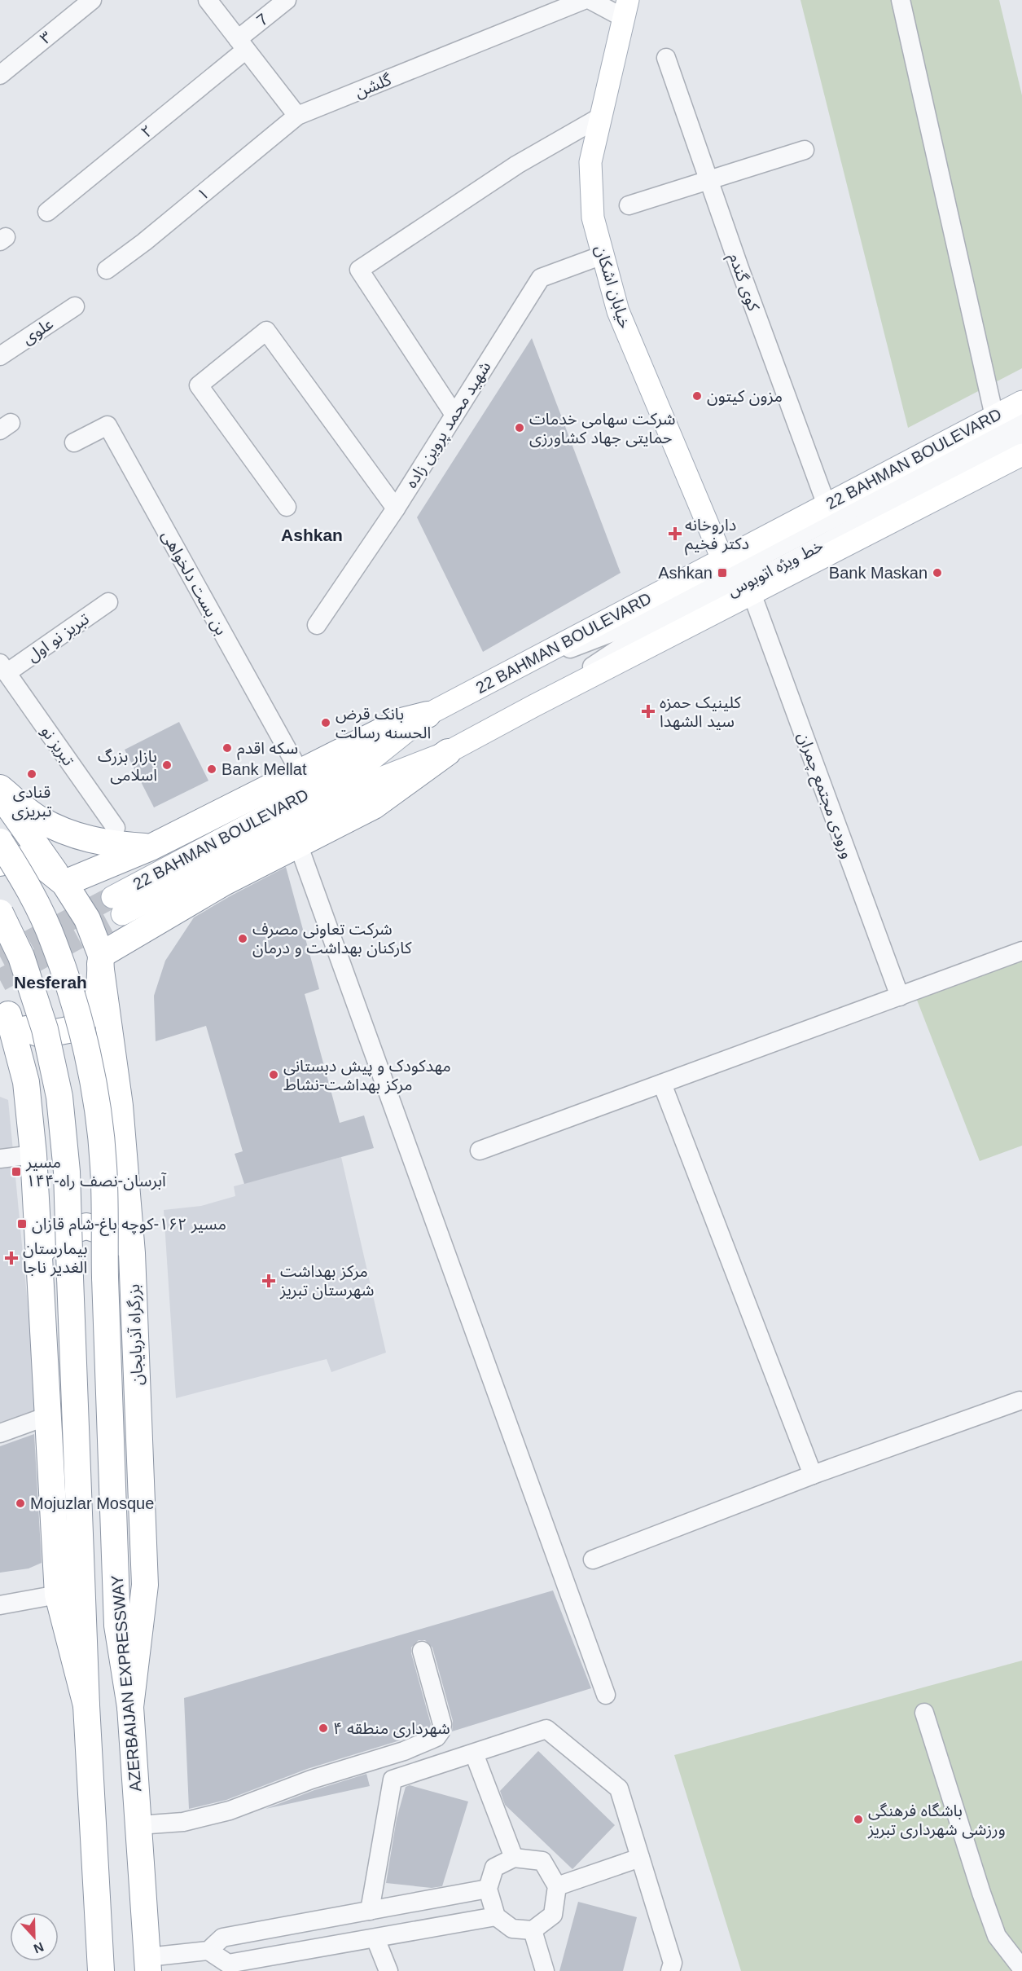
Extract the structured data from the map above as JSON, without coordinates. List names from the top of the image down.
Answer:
{
  "streets": {
    "highway": ["بزرگراه آذربایجان", "AZERBAIJAN EXPRESSWAY"],
    "main road": ["خیابان اشکان", "22 BAHMAN BOULEVARD"],
    "street": [
      "7",
      "۳",
      "گلشن",
      "۲",
      "۱",
      "کوی گندم",
      "علوی",
      "شهید محمد پروین زاده",
      "خط ویژه اتوبوس",
      "بن بست دلخواهی",
      "تبریز نو اول",
      "تبریز نو",
      "ورودی مجتمع چمران"
    ]
  },
  "crossings": [
    ["7", "۲"],
    ["گلشن", "۱"],
    ["کوی گندم", "22 BAHMAN BOULEVARD"],
    ["خیابان اشکان", "شهید محمد پروین زاده"],
    ["خیابان اشکان", "22 BAHMAN BOULEVARD"],
    ["22 BAHMAN BOULEVARD", "خط ویژه اتوبوس"],
    ["22 BAHMAN BOULEVARD", "ورودی مجتمع چمران"],
    ["تبریز نو اول", "تبریز نو"],
    ["بزرگراه آذربایجان", "AZERBAIJAN EXPRESSWAY"]
  ],
  "districts": ["Ashkan", "Nesferah"],
  "places": {
    "other": [
      "مزون کیتون",
      "شرکت سهامی خدمات حمایتی جهاد کشاورزی",
      "Bank Maskan",
      "بانک قرض الحسنه رسالت",
      "سکه اقدم",
      "بازار بزرگ اسلامی",
      "Bank Mellat",
      "قنادی تبریزی",
      "شرکت تعاونی مصرف کارکنان بهداشت و درمان",
      "مهدکودک و پیش دبستانی مرکز بهداشت-نشاط",
      "Mojuzlar Mosque",
      "شهرداری منطقه ۴",
      "باشگاه فرهنگی ورزشی شهرداری تبریز"
    ],
    "health": [
      "داروخانه دکتر فخیم",
      "کلینیک حمزه سید الشهدا",
      "بیمارستان الغدیر ناجا",
      "مرکز بهداشت شهرستان تبریز"
    ],
    "transit": ["Ashkan", "مسیر ۱۴۴-آبرسان-نصف راه", "مسیر ۱۶۲-کوچه باغ-شام قازان"]
  },
  "north": "bottom"
}
